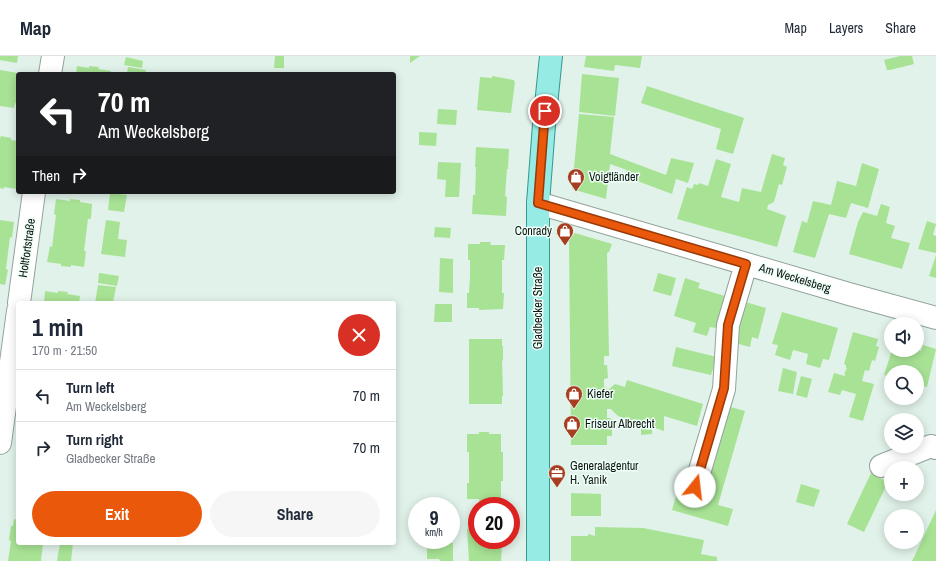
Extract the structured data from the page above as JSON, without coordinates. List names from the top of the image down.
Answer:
{
  "streets": {
    "main road": ["Gladbecker Straße"],
    "street": ["Holtfortstraße", "Am Weckelsberg"]
  },
  "crossings": [
    ["Am Weckelsberg", "Gladbecker Straße"]
  ],
  "places": {
    "shop": [
      "Voigtländer",
      "Conrady",
      "Kiefer",
      "Friseur Albrecht"
    ],
    "office": ["Generalagentur H. Yanik"]
  },
  "page": {
    "header": "Map",
    "nav": ["Map", "Layers", "Share"],
    "turn": ["70 m", "Am Weckelsberg"],
    "then": "Then",
    "heading": ["1 min", "170 m · 21:50"],
    "map_buttons": ["+", "−"],
    "list": [
      {
        "name": "Turn left",
        "note": "Am Weckelsberg",
        "value": "70 m"
      },
      {
        "name": "Turn right",
        "note": "Gladbecker Straße",
        "value": "70 m"
      }
    ],
    "buttons": ["Exit", "Share"],
    "speed": "9 km/h",
    "limit": "20"
  }
}
